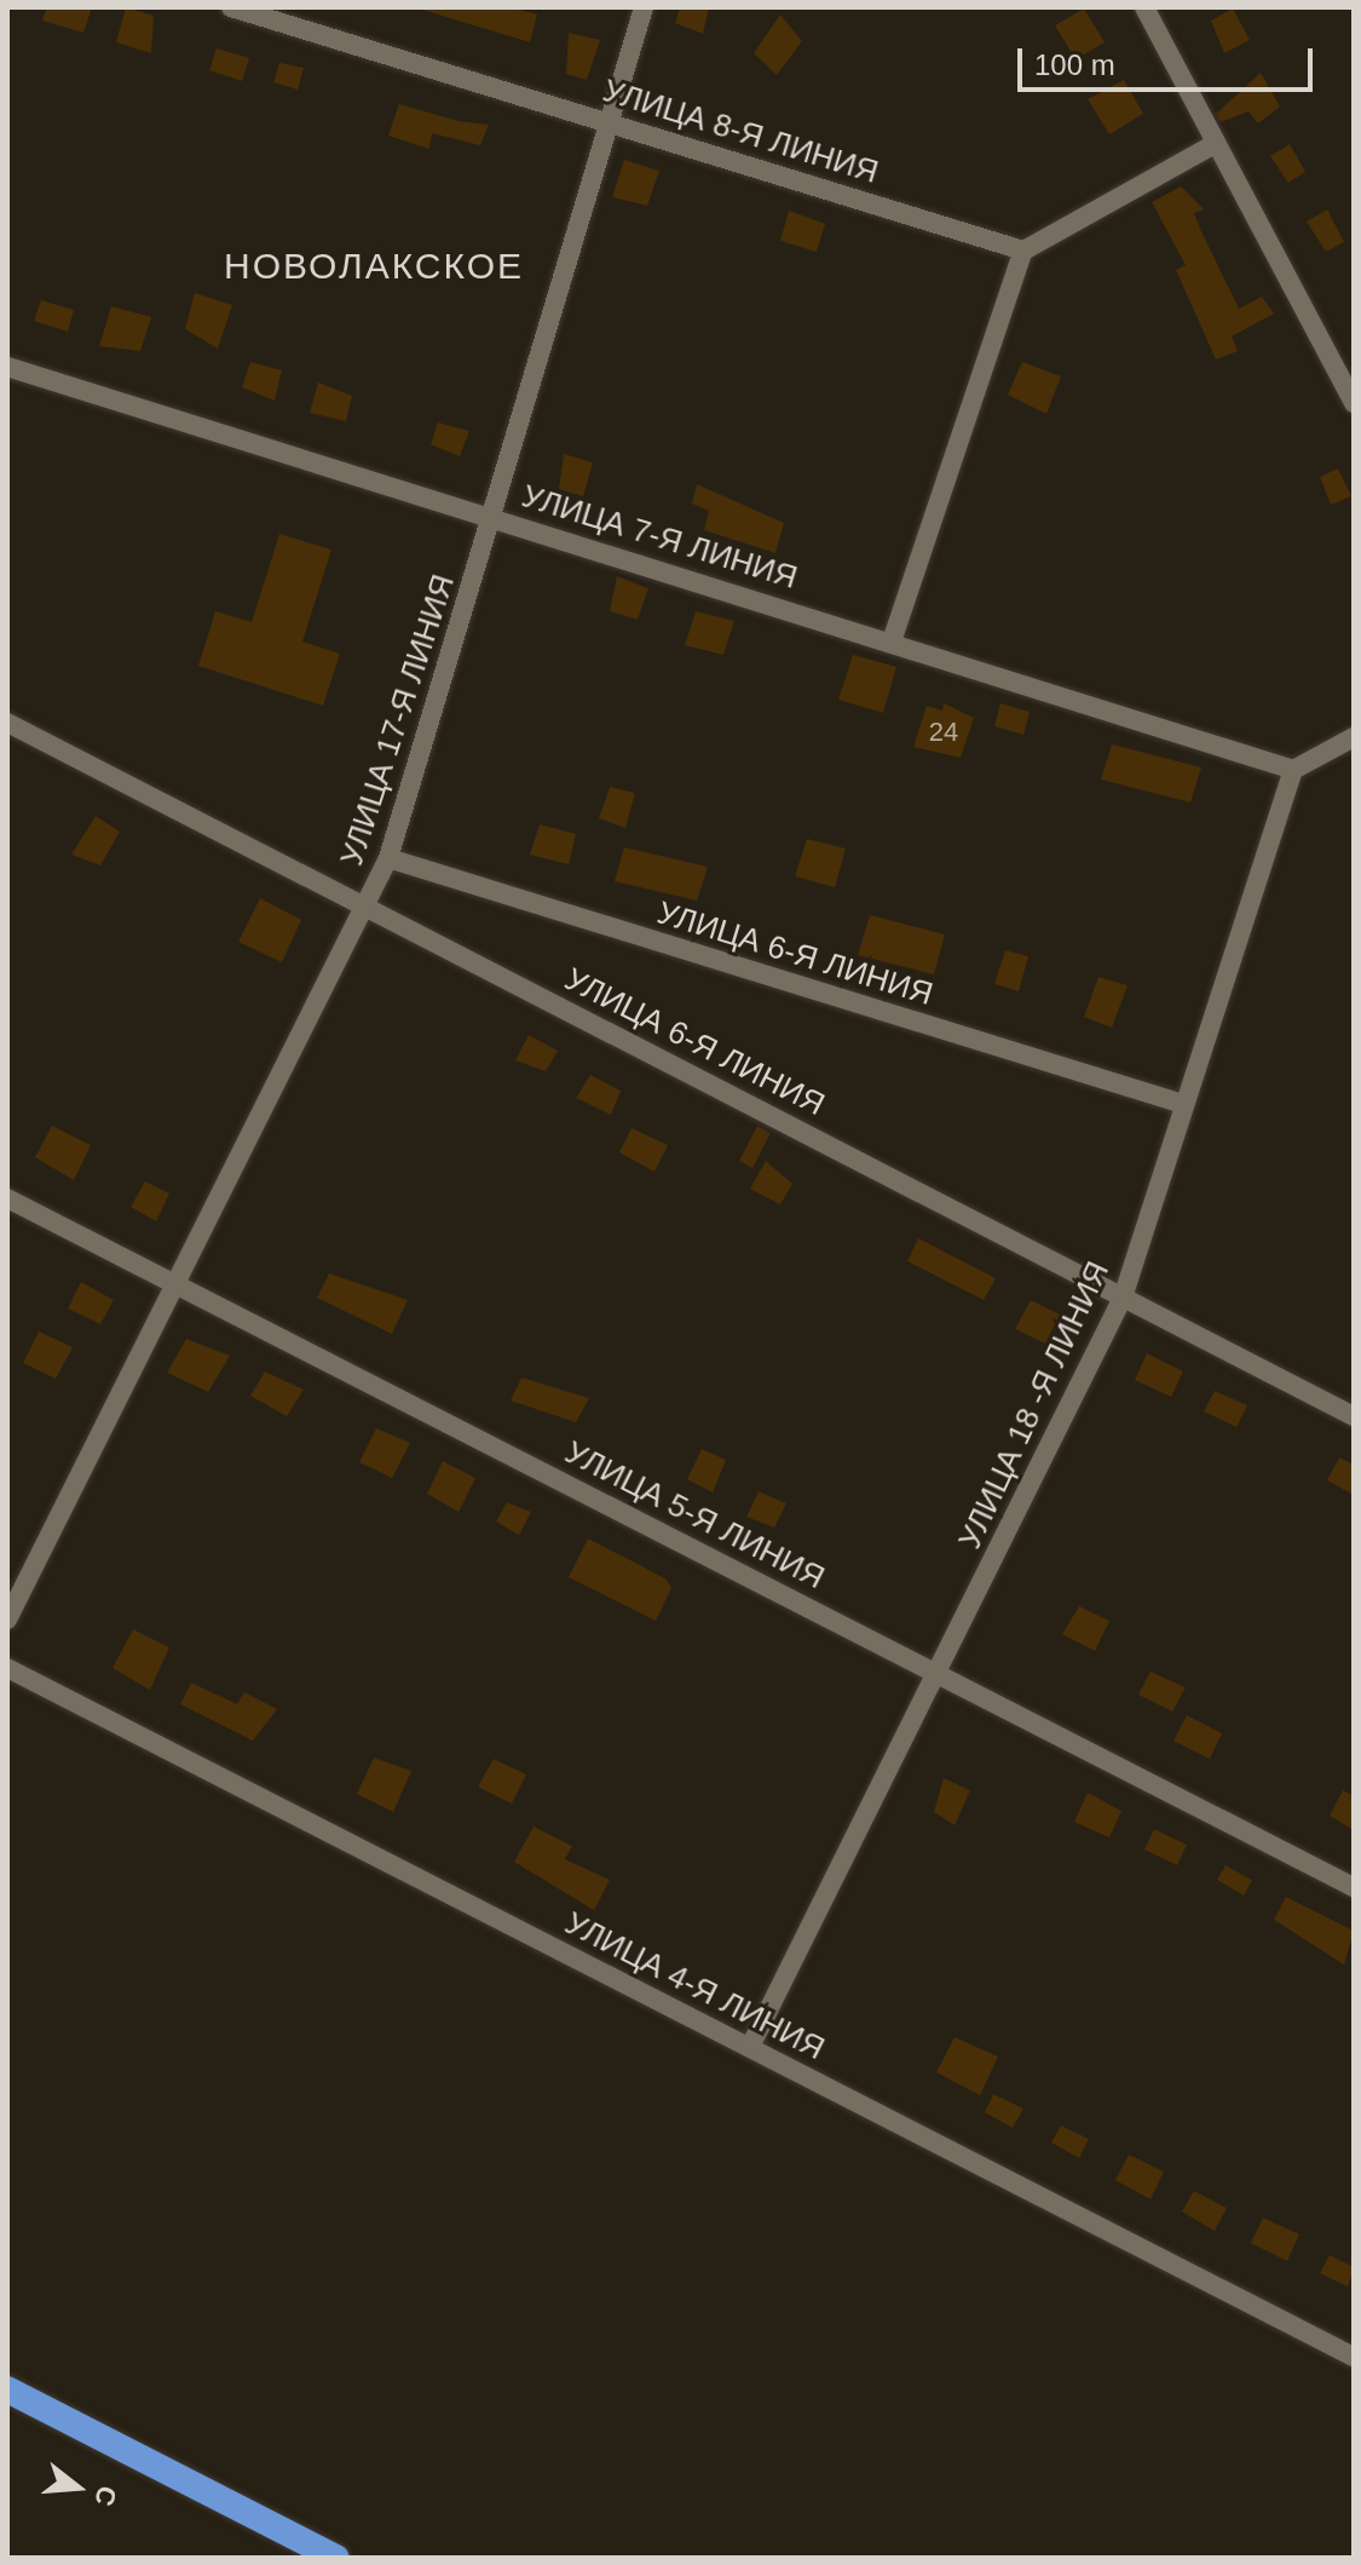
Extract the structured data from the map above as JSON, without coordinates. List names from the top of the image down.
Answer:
{
  "streets": {
    "street": [
      "УЛИЦА 8-Я ЛИНИЯ",
      "УЛИЦА 7-Я ЛИНИЯ",
      "УЛИЦА 17-Я ЛИНИЯ",
      "УЛИЦА 6-Я ЛИНИЯ",
      "УЛИЦА 18 -Я ЛИНИЯ",
      "УЛИЦА 5-Я ЛИНИЯ",
      "УЛИЦА 4-Я ЛИНИЯ"
    ]
  },
  "crossings": [
    ["УЛИЦА 8-Я ЛИНИЯ", "УЛИЦА 17-Я ЛИНИЯ"],
    ["УЛИЦА 7-Я ЛИНИЯ", "УЛИЦА 17-Я ЛИНИЯ"],
    ["УЛИЦА 7-Я ЛИНИЯ", "УЛИЦА 18 -Я ЛИНИЯ"],
    ["УЛИЦА 17-Я ЛИНИЯ", "УЛИЦА 6-Я ЛИНИЯ"],
    ["УЛИЦА 17-Я ЛИНИЯ", "УЛИЦА 5-Я ЛИНИЯ"],
    ["УЛИЦА 6-Я ЛИНИЯ", "УЛИЦА 18 -Я ЛИНИЯ"],
    ["УЛИЦА 18 -Я ЛИНИЯ", "УЛИЦА 5-Я ЛИНИЯ"],
    ["УЛИЦА 18 -Я ЛИНИЯ", "УЛИЦА 4-Я ЛИНИЯ"]
  ],
  "districts": ["НОВОЛАКСКОЕ"],
  "house_numbers": ["24"],
  "scale_bar": "100 m",
  "north": "right"
}
